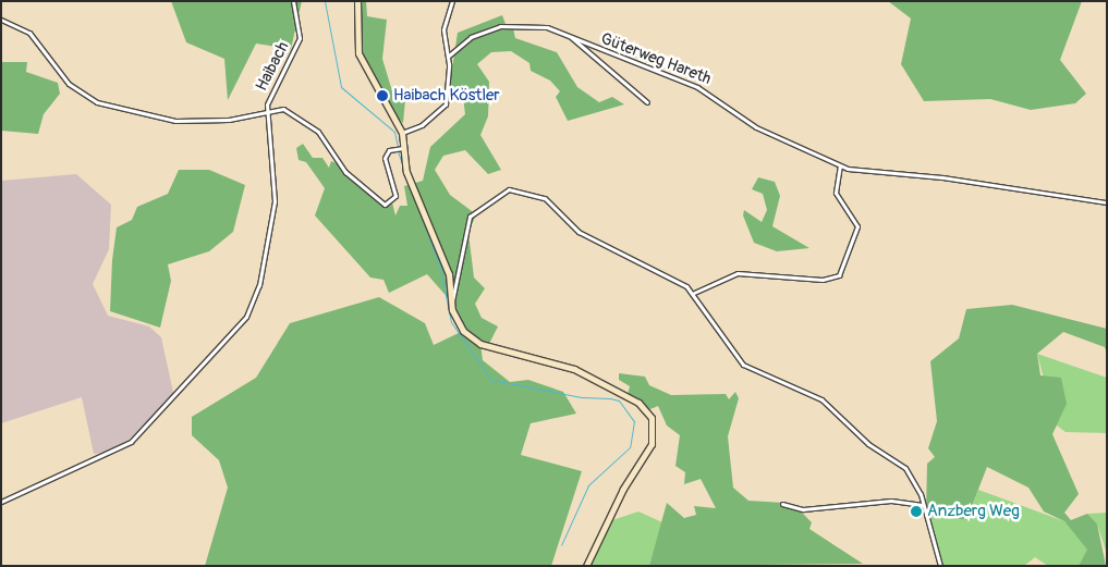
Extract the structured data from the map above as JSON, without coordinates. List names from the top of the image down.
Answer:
{
  "streets": {
    "street": ["Güterweg Hareth", "Haibach"]
  },
  "places": ["Haibach Köstler", "Anzberg Weg"]
}
